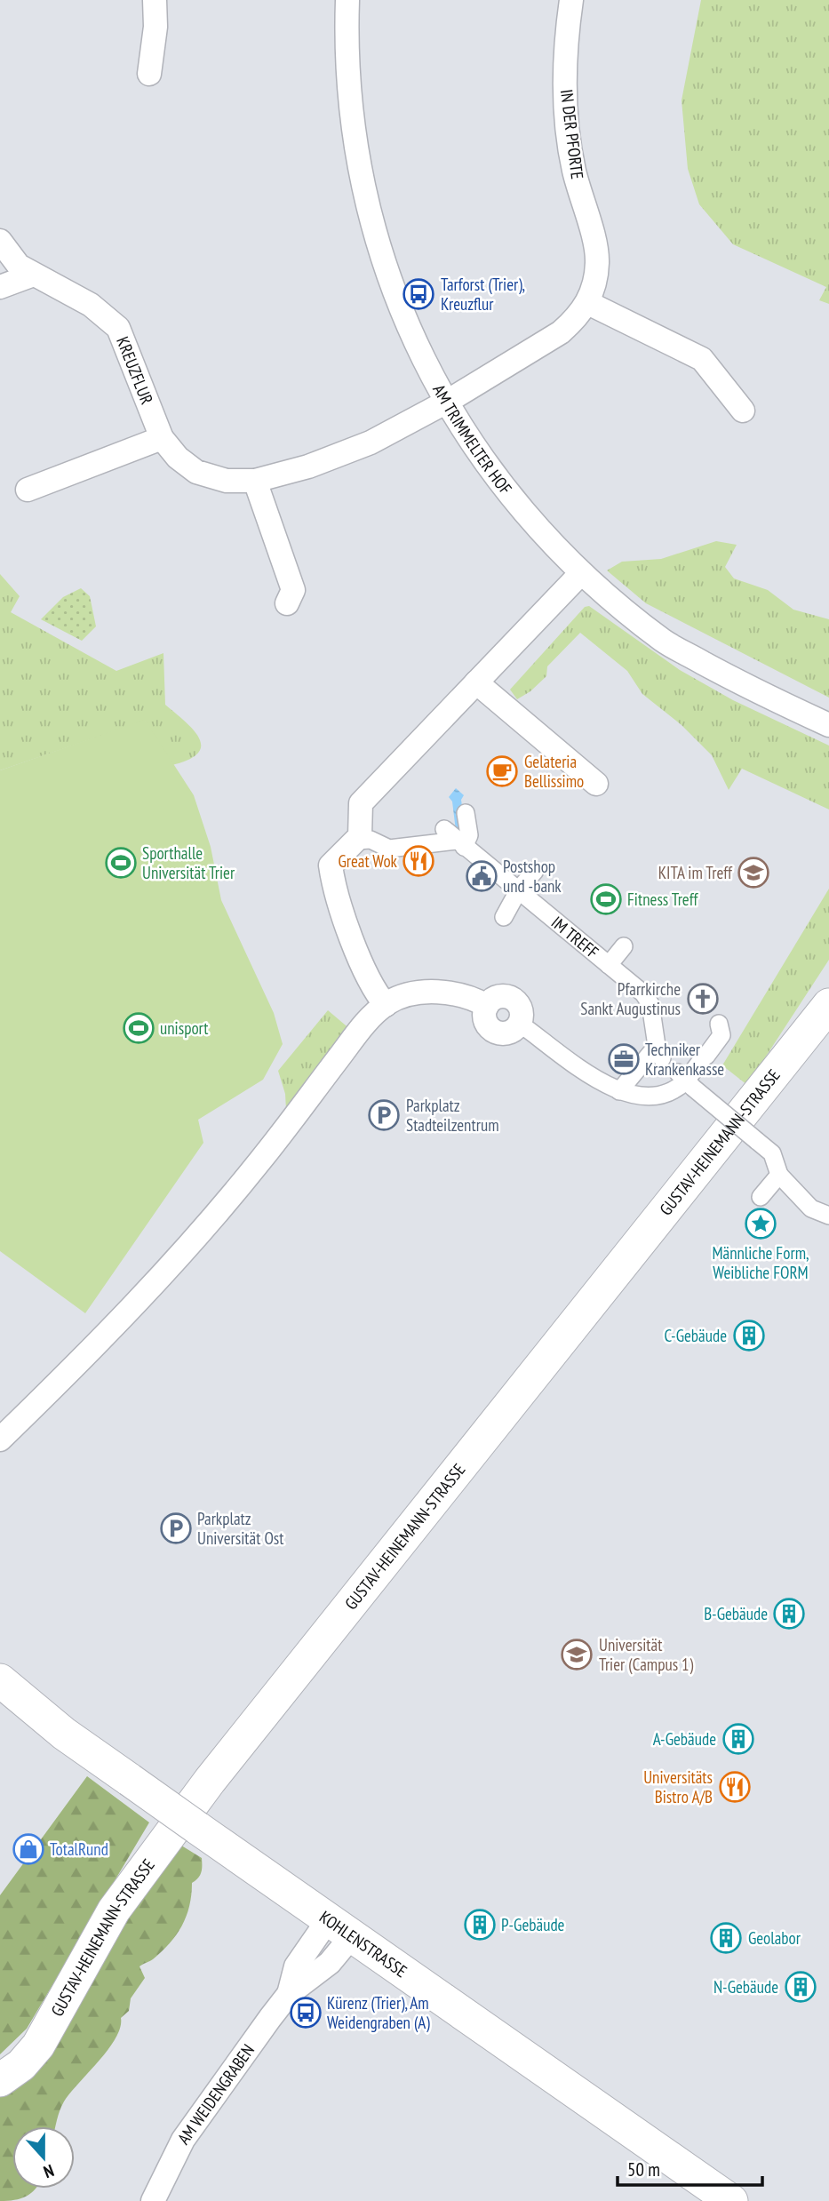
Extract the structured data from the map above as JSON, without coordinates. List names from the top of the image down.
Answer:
{
  "streets": {
    "main road": ["GUSTAV-HEINEMANN-STRASSE", "KOHLENSTRASSE"],
    "street": [
      "IN DER PFORTE",
      "KREUZFLUR",
      "AM TRIMMELTER HOF",
      "IM TREFF",
      "AM WEIDENGRABEN"
    ]
  },
  "crossings": [
    ["IN DER PFORTE", "KREUZFLUR"],
    ["IN DER PFORTE", "AM TRIMMELTER HOF"],
    ["KREUZFLUR", "AM TRIMMELTER HOF"],
    ["KOHLENSTRASSE", "AM WEIDENGRABEN"]
  ],
  "places": {
    "bus stop": ["Tarforst (Trier), Kreuzflur", "Kürenz (Trier), Am Weidengraben (A)"],
    "cafe": ["Gelateria Bellissimo"],
    "restaurant": ["Great Wok", "Universitäts Bistro A/B"],
    "sports": ["Sporthalle Universität Trier", "Fitness Treff", "unisport"],
    "school or university": ["KITA im Treff", "Universität Trier (Campus 1)"],
    "public building": ["Postshop und -bank"],
    "church": ["Pfarrkirche Sankt Augustinus"],
    "office": ["Techniker Krankenkasse"],
    "parking": ["Parkplatz Stadteilzentrum", "Parkplatz Universität Ost"],
    "place": ["Männliche Form, Weibliche FORM"],
    "building": [
      "C-Gebäude",
      "B-Gebäude",
      "A-Gebäude",
      "P-Gebäude",
      "Geolabor",
      "N-Gebäude"
    ],
    "shop": ["TotalRund"]
  },
  "scale_bar": "50 m",
  "north": "bottom"
}
